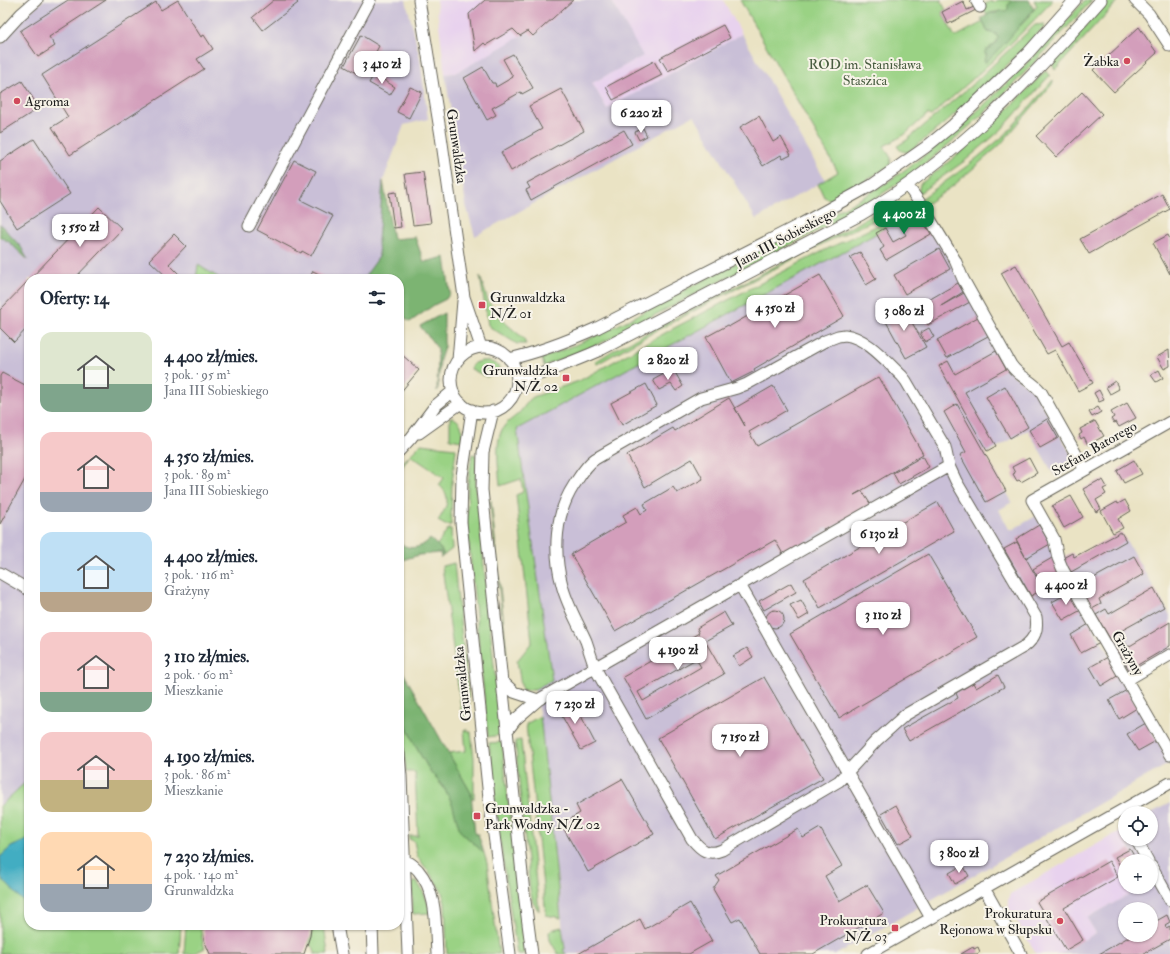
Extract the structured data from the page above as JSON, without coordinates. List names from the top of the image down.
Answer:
{
  "streets": {
    "street": [
      "Grunwaldzka",
      "Jana III Sobieskiego",
      "Stefana Batorego",
      "Grażyny"
    ]
  },
  "crossings": [
    ["Grunwaldzka", "Jana III Sobieskiego"],
    ["Stefana Batorego", "Grażyny"]
  ],
  "parks": ["ROD im. Stanisława Staszica"],
  "places": {
    "other": ["Żabka", "Agroma", "Prokuratura Rejonowa w Słupsku"],
    "transit": [
      "Grunwaldzka N/Ż 01",
      "Grunwaldzka N/Ż 02",
      "Grunwaldzka - Park Wodny N/Ż 02",
      "Prokuratura N/Ż 03"
    ]
  },
  "page": {
    "price": [
      "3 410 zł",
      "6 220 zł",
      "4 400 zł",
      "3 550 zł",
      "4 350 zł",
      "3 080 zł",
      "2 820 zł",
      "6 130 zł",
      "4 400 zł",
      "3 110 zł",
      "4 190 zł",
      "7 230 zł",
      "7 150 zł",
      "3 800 zł"
    ],
    "heading": "Oferty: 14",
    "list": [
      {
        "name": "4 400 zł/mies.",
        "note": "3 pok. · 95 m² · Jana III Sobieskiego"
      },
      {
        "name": "4 350 zł/mies.",
        "note": "3 pok. · 89 m² · Jana III Sobieskiego"
      },
      {
        "name": "4 400 zł/mies.",
        "note": "3 pok. · 116 m² · Grażyny"
      },
      {
        "name": "3 110 zł/mies.",
        "note": "2 pok. · 60 m² · Mieszkanie"
      },
      {
        "name": "4 190 zł/mies.",
        "note": "3 pok. · 86 m² · Mieszkanie"
      },
      {
        "name": "7 230 zł/mies.",
        "note": "4 pok. · 140 m² · Grunwaldzka"
      }
    ],
    "map_buttons": ["+", "−"]
  }
}
